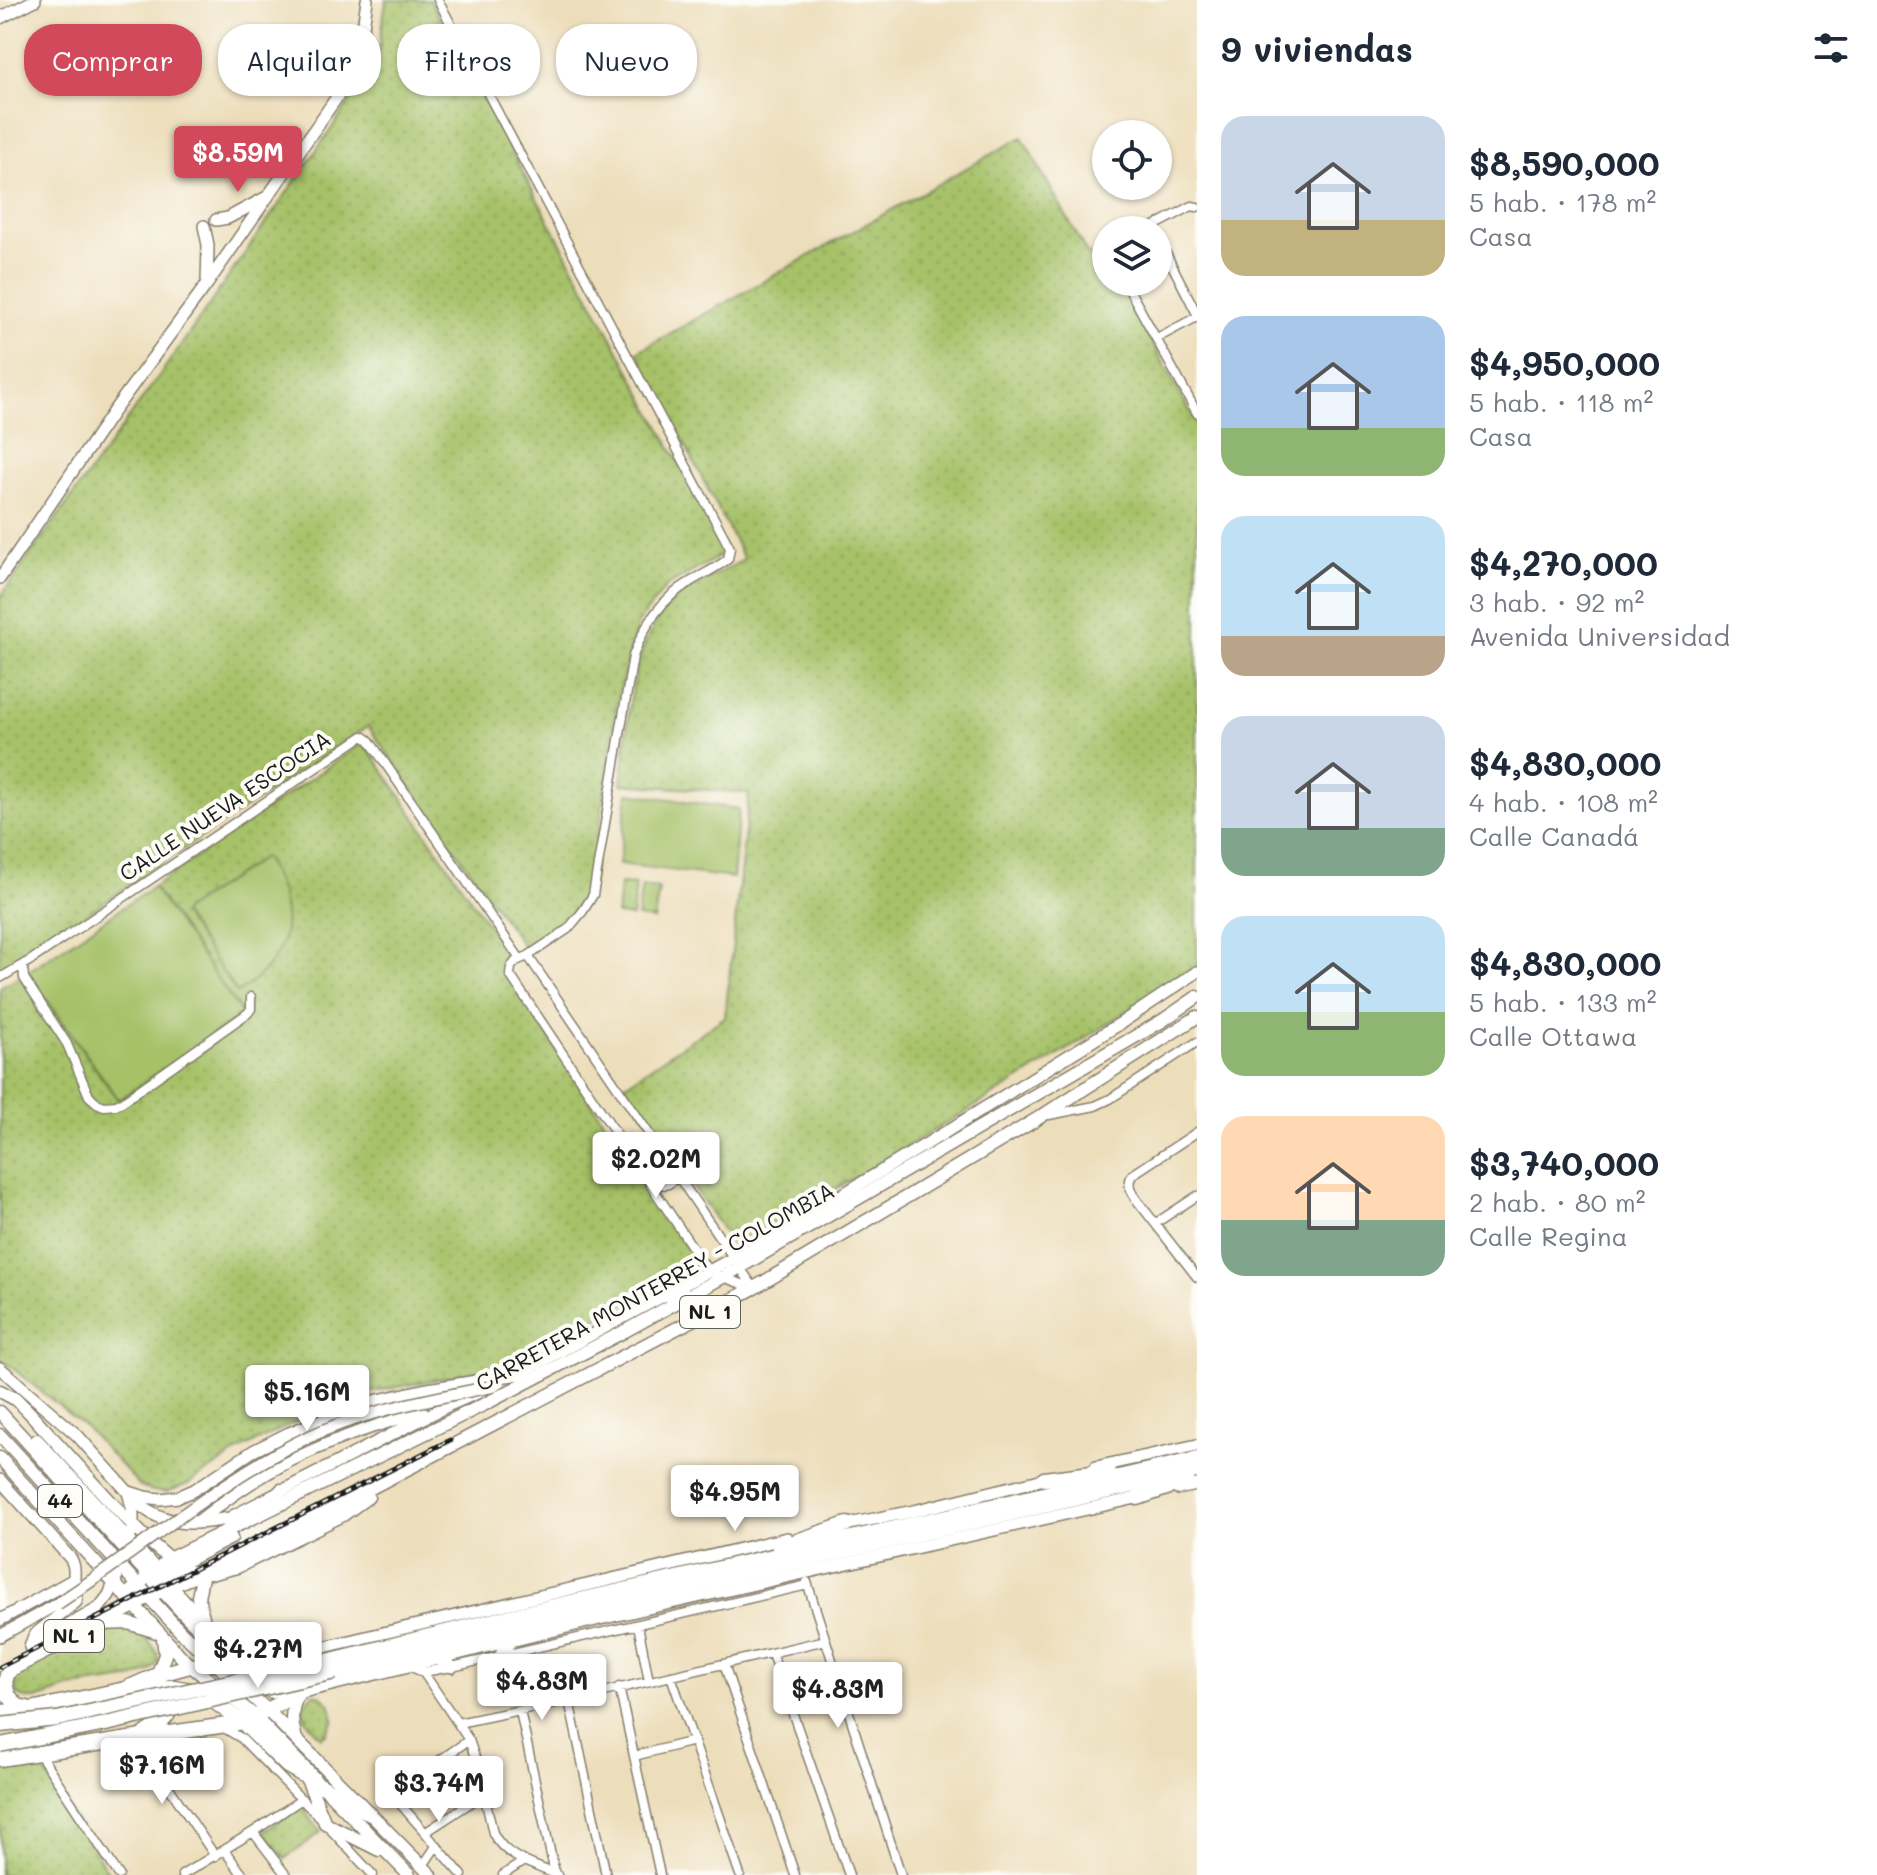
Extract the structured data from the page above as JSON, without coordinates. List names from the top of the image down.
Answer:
{
  "streets": {
    "highway": ["NL 1"],
    "main road": ["CARRETERA MONTERREY - COLOMBIA", "44"],
    "street": ["CALLE NUEVA ESCOCIA"]
  },
  "crossings": [
    ["CALLE NUEVA ESCOCIA", "CARRETERA MONTERREY - COLOMBIA"],
    ["CALLE NUEVA ESCOCIA", "NL 1"],
    ["CARRETERA MONTERREY - COLOMBIA", "NL 1"],
    ["CARRETERA MONTERREY - COLOMBIA", "44"],
    ["NL 1", "44"]
  ],
  "page": {
    "heading": "9 viviendas",
    "chip": [
      "Comprar",
      "Alquilar",
      "Filtros",
      "Nuevo"
    ],
    "list": [
      {
        "name": "$8,590,000",
        "note": "5 hab. · 178 m² · Casa"
      },
      {
        "name": "$4,950,000",
        "note": "5 hab. · 118 m² · Casa"
      },
      {
        "name": "$4,270,000",
        "note": "3 hab. · 92 m² · Avenida Universidad"
      },
      {
        "name": "$4,830,000",
        "note": "4 hab. · 108 m² · Calle Canadá"
      },
      {
        "name": "$4,830,000",
        "note": "5 hab. · 133 m² · Calle Ottawa"
      },
      {
        "name": "$3,740,000",
        "note": "2 hab. · 80 m² · Calle Regina"
      }
    ],
    "price": [
      "$8.59M",
      "$2.02M",
      "$5.16M",
      "$4.95M",
      "$4.27M",
      "$4.83M",
      "$4.83M",
      "$7.16M",
      "$3.74M"
    ]
  }
}
